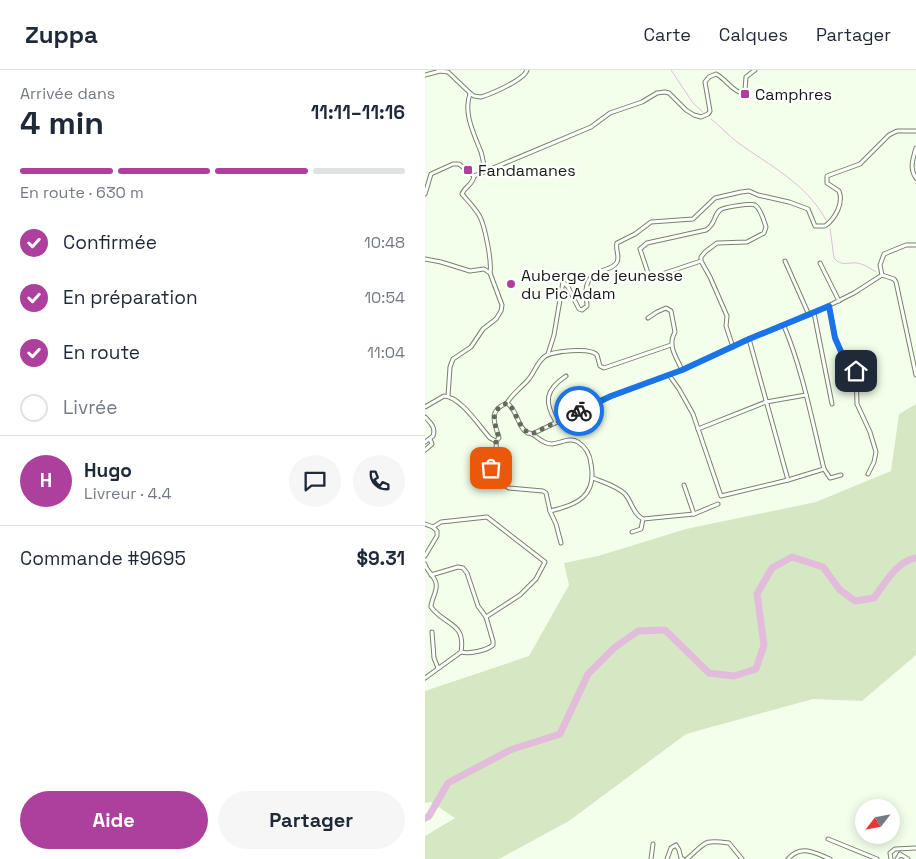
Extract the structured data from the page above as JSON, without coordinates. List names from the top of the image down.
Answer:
{
  "places": {
    "transit": ["Camphres", "Fandamanes"],
    "other": ["Auberge de jeunesse du Pic Adam"]
  },
  "north": "bottom left",
  "page": {
    "header": "Zuppa",
    "nav": ["Carte", "Calques", "Partager"],
    "heading": ["4 min", "Arrivée dans", "11:11–11:16"],
    "panel": [
      "Hugo",
      "Livreur · 4.4",
      "Commande #9695",
      "$9.31"
    ],
    "bar": "En route · 630 m",
    "list": [
      ["Confirmée", "10:48"],
      ["En préparation", "10:54"],
      ["En route", "11:04"],
      "Livrée"
    ],
    "round": "H",
    "buttons": ["Aide", "Partager"]
  }
}
